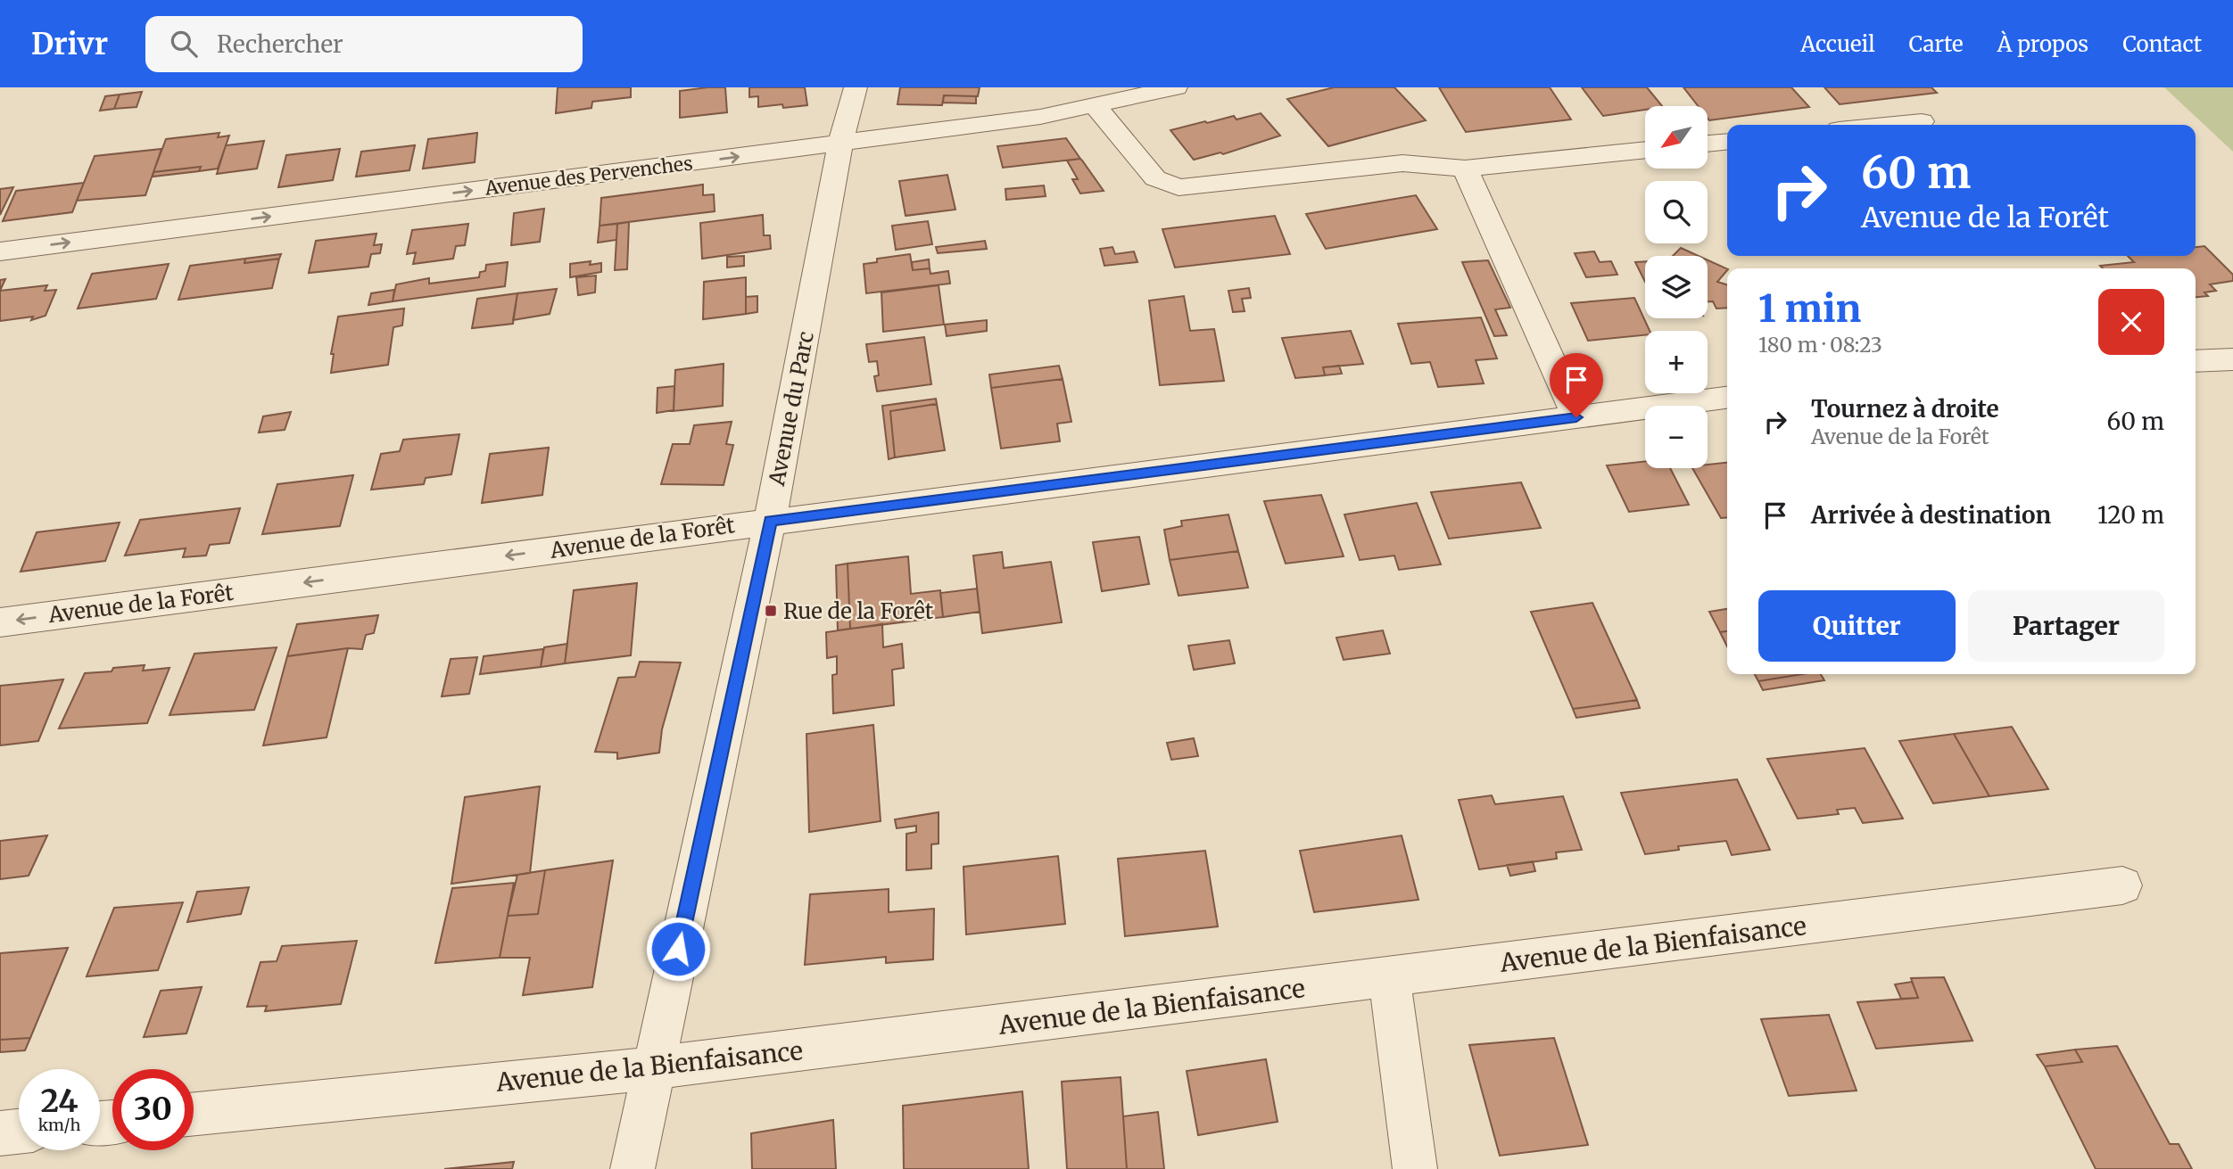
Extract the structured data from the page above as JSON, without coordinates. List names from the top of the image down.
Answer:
{
  "streets": {
    "street": [
      "Avenue des Pervenches",
      "Avenue du Parc",
      "Avenue de la Forêt",
      "Avenue de la Bienfaisance"
    ]
  },
  "crossings": [
    ["Avenue des Pervenches", "Avenue du Parc"],
    ["Avenue du Parc", "Avenue de la Forêt"],
    ["Avenue du Parc", "Avenue de la Bienfaisance"]
  ],
  "one_way": ["Avenue des Pervenches", "Avenue de la Forêt"],
  "places": {
    "transit": ["Rue de la Forêt"]
  },
  "north": "bottom left",
  "page": {
    "header": "Drivr",
    "search": "Rechercher",
    "nav": [
      "Accueil",
      "Carte",
      "À propos",
      "Contact"
    ],
    "map_buttons": ["+", "−"],
    "turn": ["60 m", "Avenue de la Forêt"],
    "heading": ["1 min", "180 m · 08:23"],
    "list": [
      {
        "name": "Tournez à droite",
        "note": "Avenue de la Forêt",
        "value": "60 m"
      },
      {
        "name": "Arrivée à destination",
        "value": "120 m"
      }
    ],
    "buttons": ["Quitter", "Partager"],
    "speed": "24 km/h",
    "limit": "30"
  }
}
